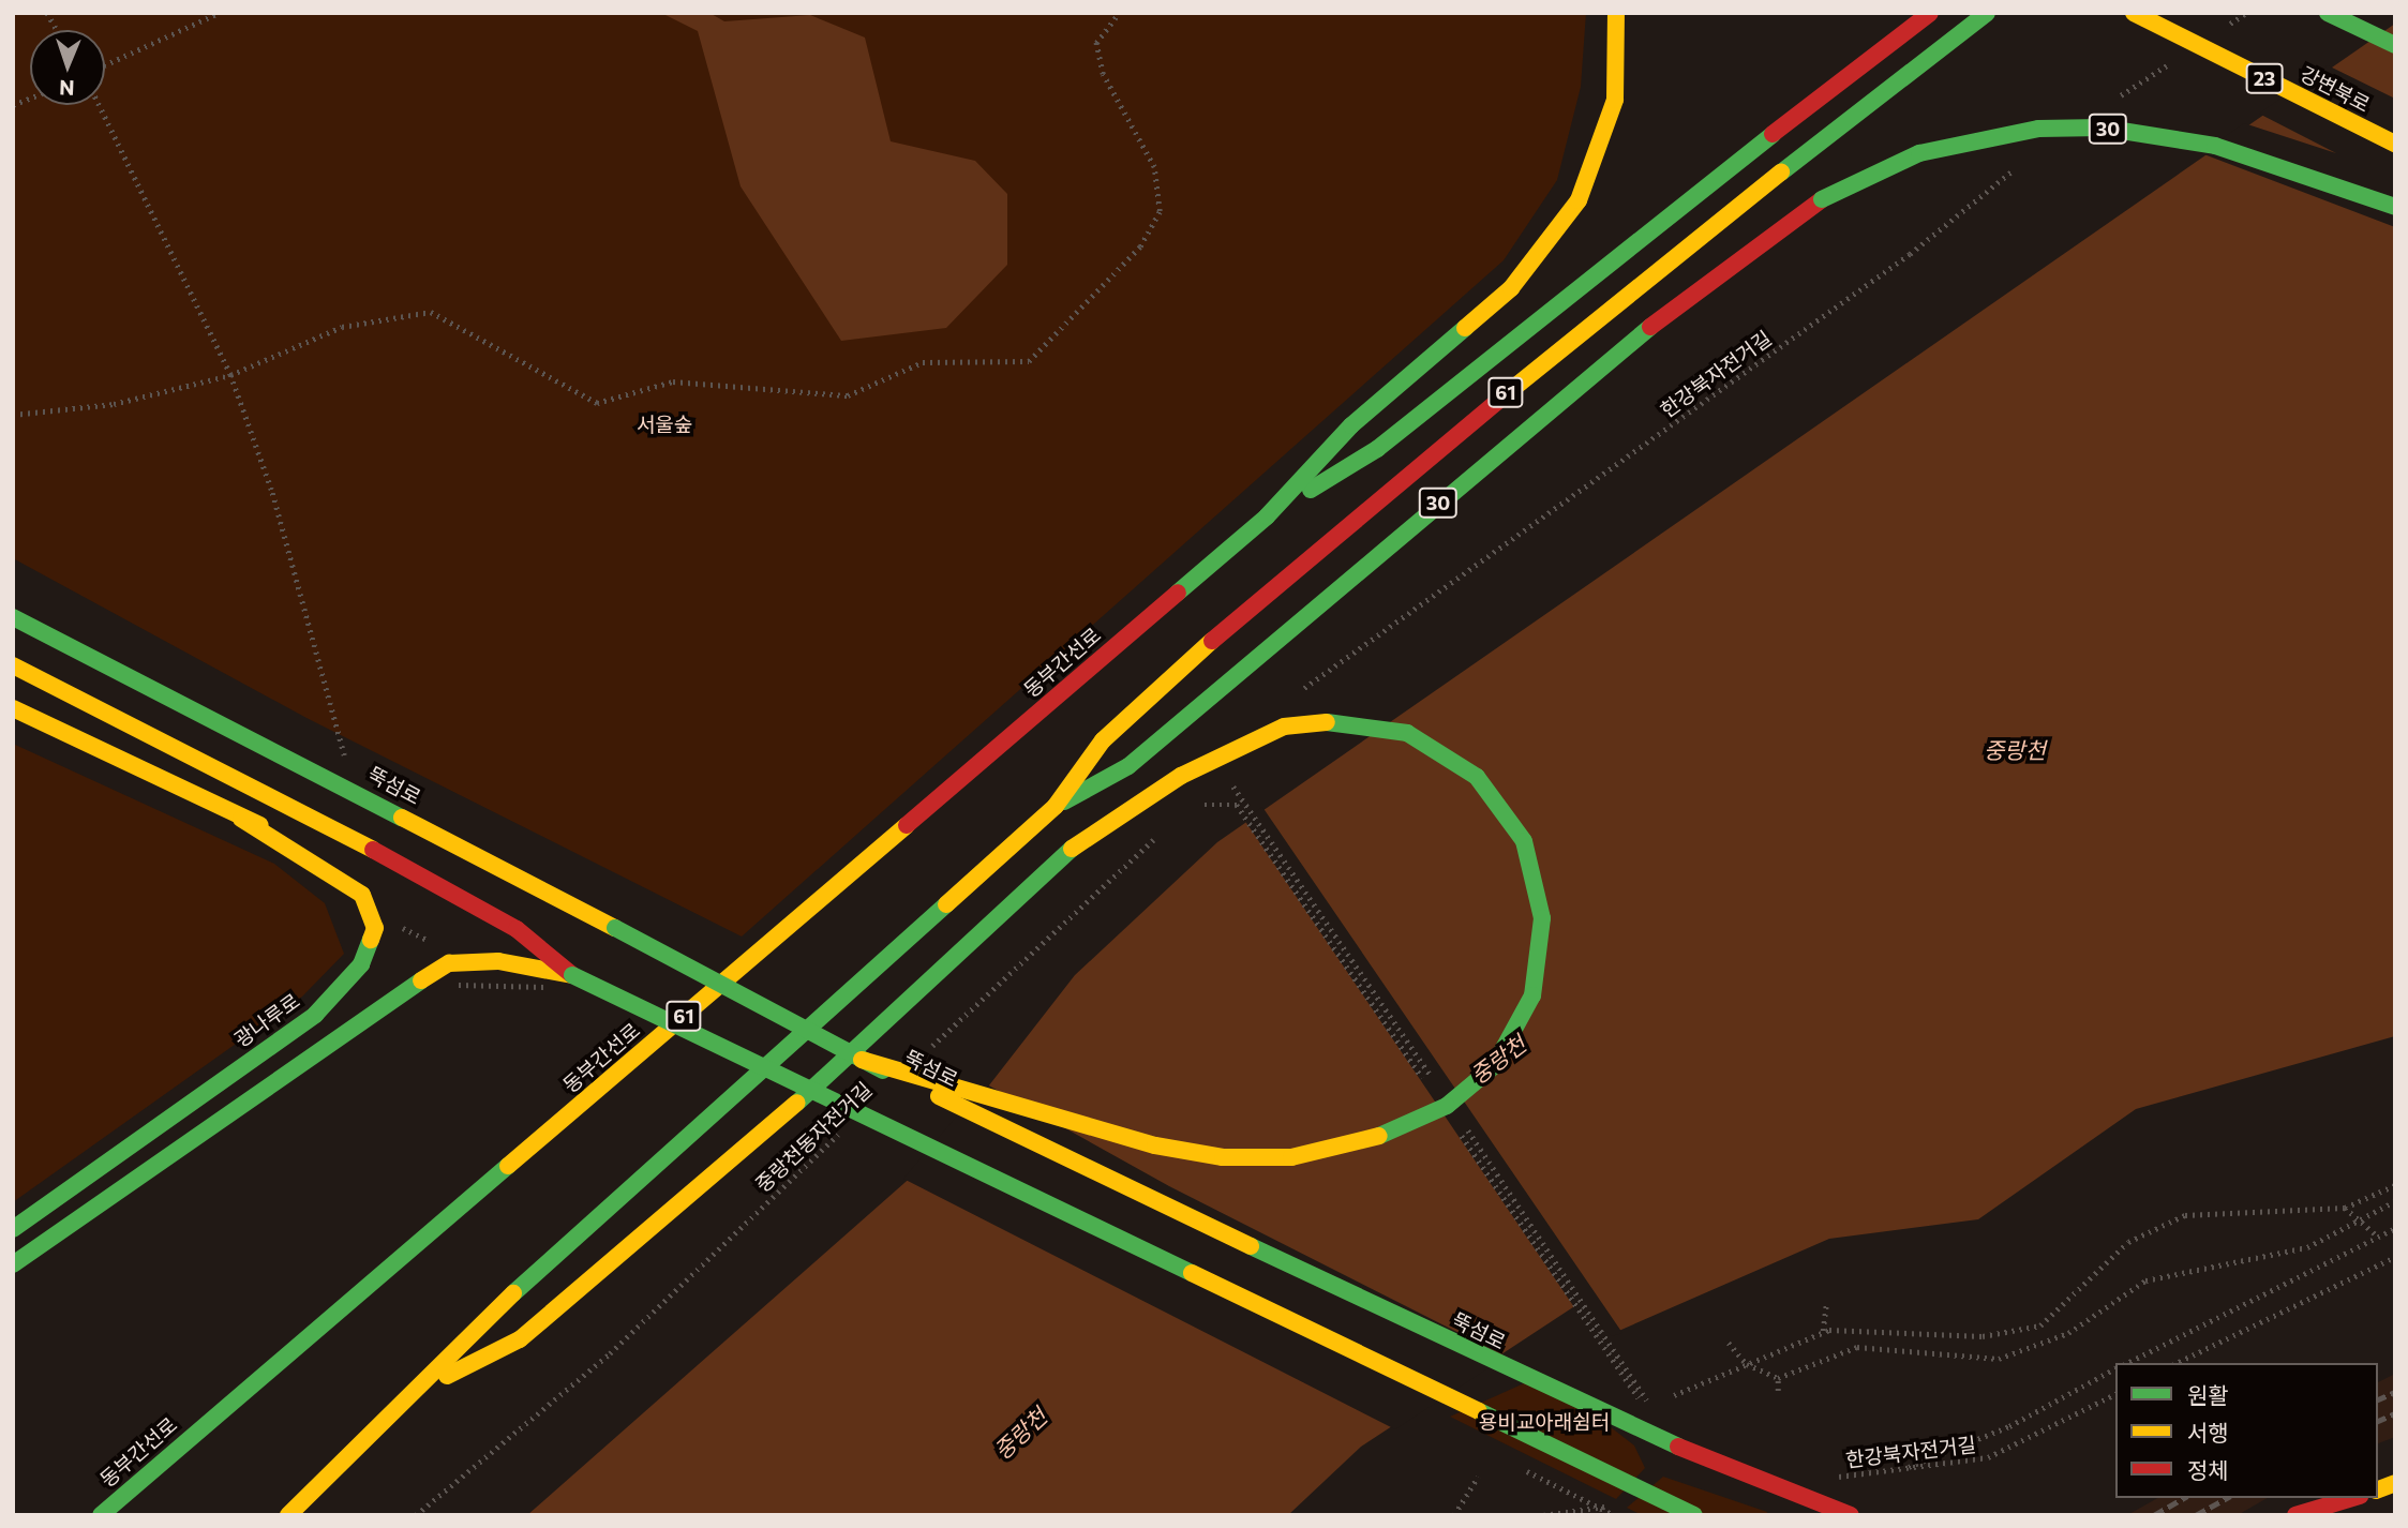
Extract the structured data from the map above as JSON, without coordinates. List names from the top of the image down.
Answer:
{
  "streets": {
    "main road": [
      "23",
      "강변북로",
      "30",
      "61",
      "동부간선로",
      "뚝섬로",
      "광나루로"
    ],
    "path": ["한강북자전거길", "중랑천동자전거길"]
  },
  "crossings": [
    ["30", "61"],
    ["61", "동부간선로"]
  ],
  "water": ["중랑천"],
  "parks": ["서울숲", "용비교아래쉼터"],
  "legend": ["원활", "서행", "정체"],
  "north": "bottom"
}
